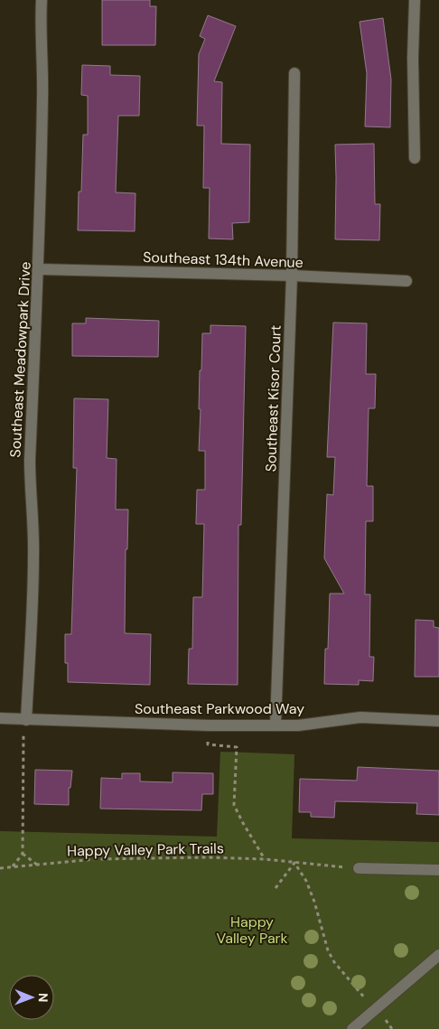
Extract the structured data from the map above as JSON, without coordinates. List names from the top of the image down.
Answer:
{
  "streets": {
    "street": [
      "Southeast 134th Avenue",
      "Southeast Meadowpark Drive",
      "Southeast Kisor Court",
      "Southeast Parkwood Way"
    ],
    "path": ["Happy Valley Park Trails"]
  },
  "crossings": [
    ["Southeast 134th Avenue", "Southeast Meadowpark Drive"],
    ["Southeast 134th Avenue", "Southeast Kisor Court"],
    ["Southeast Meadowpark Drive", "Southeast Parkwood Way"],
    ["Southeast Kisor Court", "Southeast Parkwood Way"]
  ],
  "parks": ["Happy Valley Park"],
  "north": "right"
}
